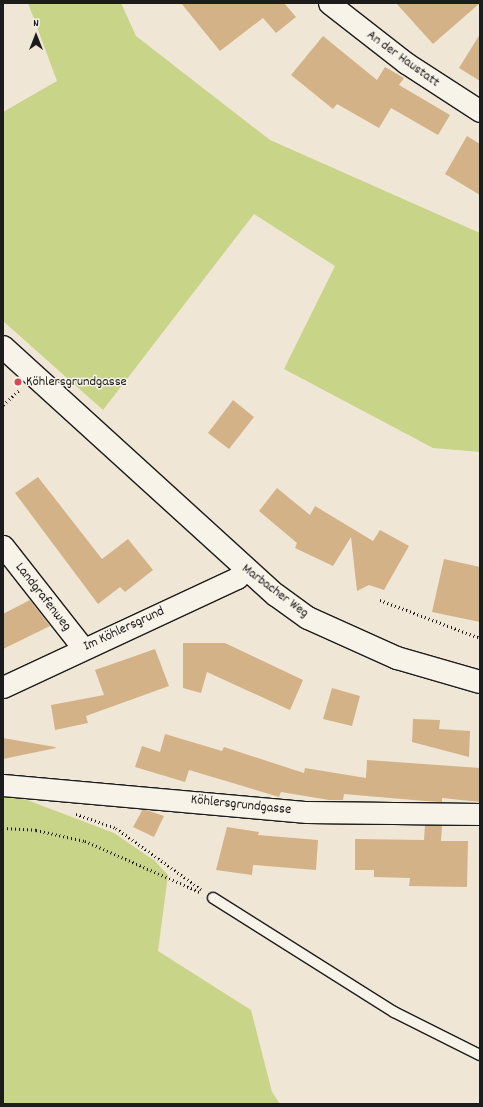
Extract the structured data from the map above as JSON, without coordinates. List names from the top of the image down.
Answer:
{
  "streets": {
    "main road": ["Marbacher Weg"],
    "street": [
      "An der Haustatt",
      "Landgrafenweg",
      "Im Köhlersgrund",
      "Köhlersgrundgasse"
    ]
  },
  "crossings": [
    ["Marbacher Weg", "Im Köhlersgrund"],
    ["Landgrafenweg", "Im Köhlersgrund"]
  ],
  "places": ["Köhlersgrundgasse"],
  "north": "top"
}
